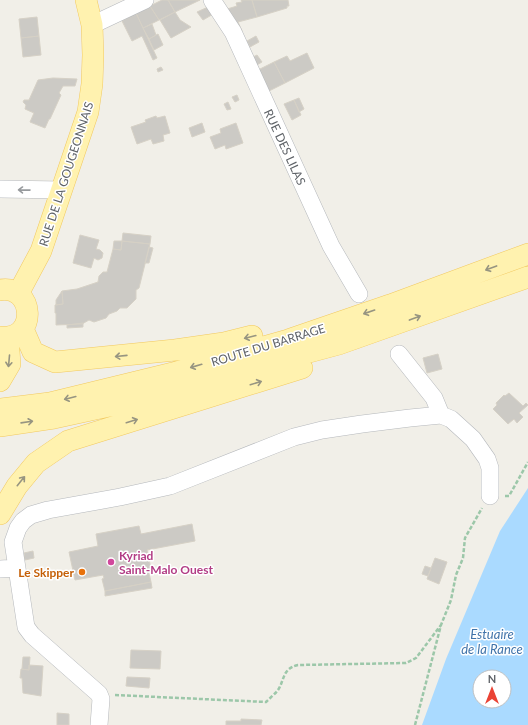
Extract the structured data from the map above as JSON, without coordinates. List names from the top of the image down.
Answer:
{
  "streets": {
    "main road": ["RUE DE LA GOUGEONNAIS", "ROUTE DU BARRAGE"],
    "street": ["RUE DES LILAS"]
  },
  "water": ["Estuaire de la Rance"],
  "places": ["Kyriad Saint-Malo Ouest", "Le Skipper"],
  "north": "top"
}
